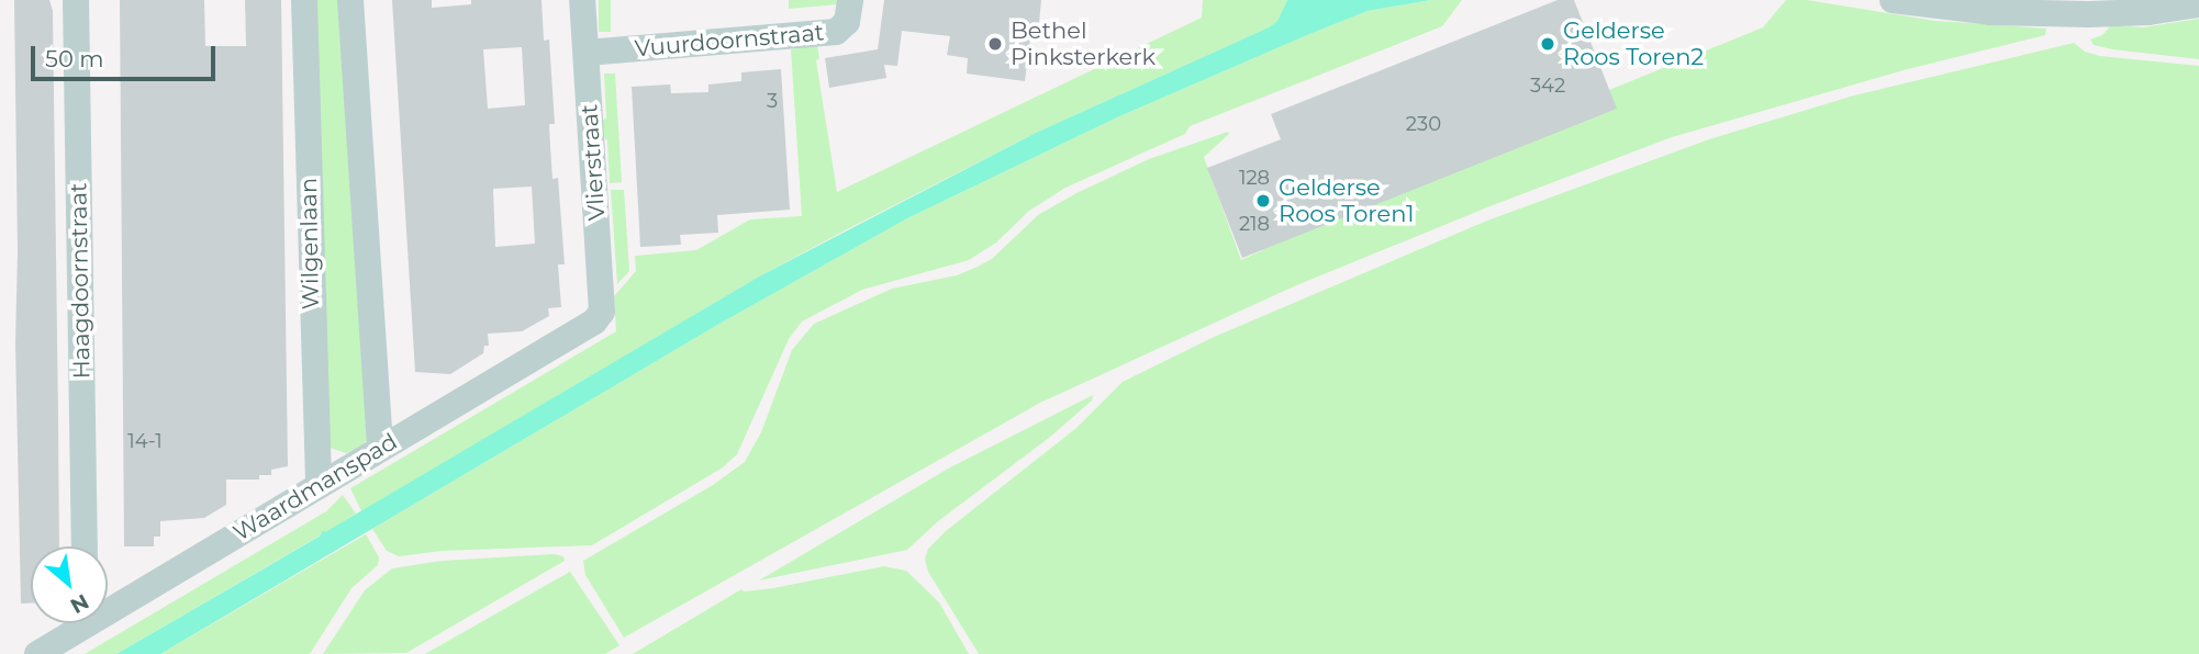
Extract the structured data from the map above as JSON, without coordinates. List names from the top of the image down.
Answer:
{
  "streets": {
    "street": [
      "Vuurdoornstraat",
      "Vlierstraat",
      "Wilgenlaan",
      "Haagdoornstraat",
      "Waardmanspad"
    ]
  },
  "crossings": [
    ["Vuurdoornstraat", "Vlierstraat"],
    ["Vlierstraat", "Waardmanspad"],
    ["Wilgenlaan", "Waardmanspad"]
  ],
  "places": ["Bethel Pinksterkerk", "Gelderse Roos Toren2", "Gelderse Roos Toren1"],
  "house_numbers": [
    "342",
    "3",
    "230",
    "128",
    "218",
    "14-1"
  ],
  "scale_bar": "50 m",
  "north": "bottom right"
}
